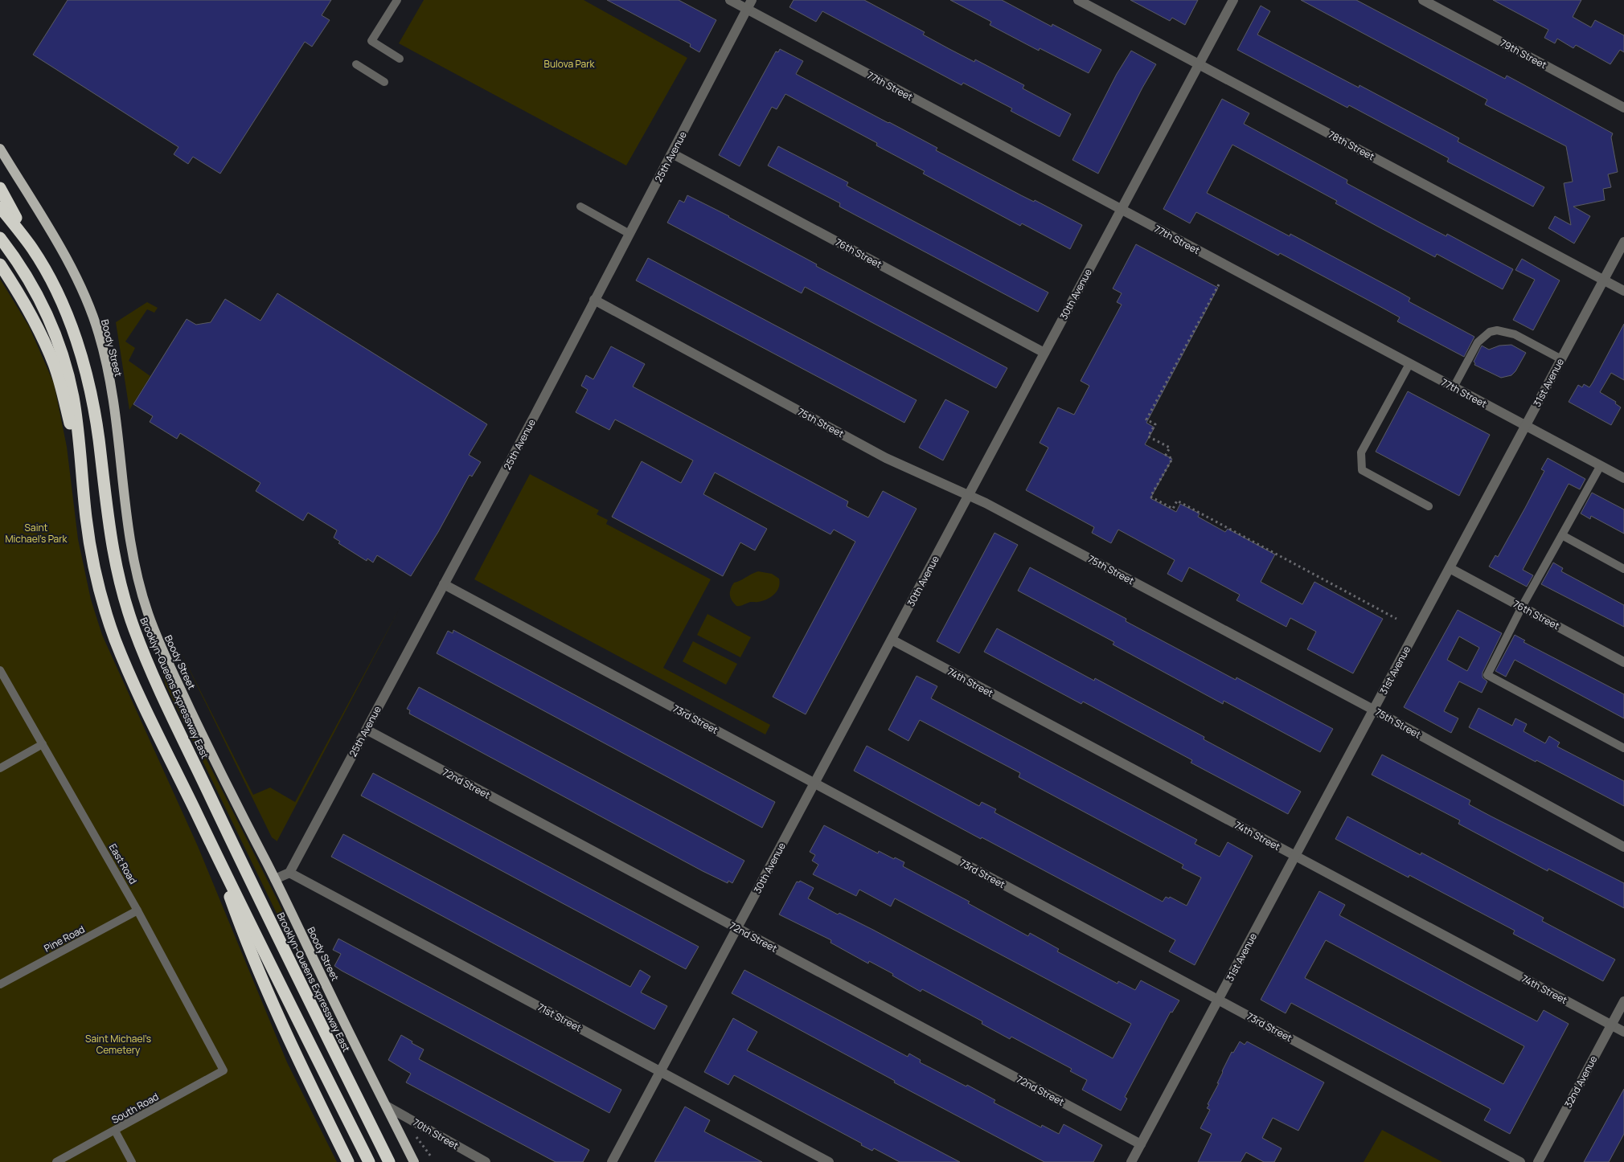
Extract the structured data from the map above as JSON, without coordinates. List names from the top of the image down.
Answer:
{
  "streets": {
    "highway": ["Brooklyn-Queens Expressway East"],
    "main road": ["Boody Street"],
    "street": [
      "79th Street",
      "77th Street",
      "78th Street",
      "25th Avenue",
      "76th Street",
      "30th Avenue",
      "31st Avenue",
      "75th Street",
      "74th Street",
      "73rd Street",
      "72nd Street",
      "71st Street",
      "32nd Avenue",
      "70th Street"
    ],
    "lane": ["East Road", "Pine Road", "South Road"]
  },
  "crossings": [
    ["77th Street", "25th Avenue"],
    ["77th Street", "30th Avenue"],
    ["77th Street", "31st Avenue"],
    ["78th Street", "30th Avenue"],
    ["78th Street", "31st Avenue"],
    ["25th Avenue", "76th Street"],
    ["25th Avenue", "75th Street"],
    ["25th Avenue", "73rd Street"],
    ["25th Avenue", "72nd Street"],
    ["25th Avenue", "71st Street"],
    ["76th Street", "30th Avenue"],
    ["76th Street", "31st Avenue"],
    ["30th Avenue", "75th Street"],
    ["30th Avenue", "74th Street"],
    ["30th Avenue", "73rd Street"],
    ["30th Avenue", "72nd Street"],
    ["30th Avenue", "71st Street"],
    ["Boody Street", "70th Street"],
    ["31st Avenue", "75th Street"],
    ["31st Avenue", "74th Street"],
    ["31st Avenue", "73rd Street"],
    ["31st Avenue", "72nd Street"],
    ["74th Street", "32nd Avenue"],
    ["East Road", "Pine Road"],
    ["East Road", "South Road"]
  ],
  "parks": ["Bulova Park", "Saint Michael's Park", "Saint Michael’s Cemetery"]
}
